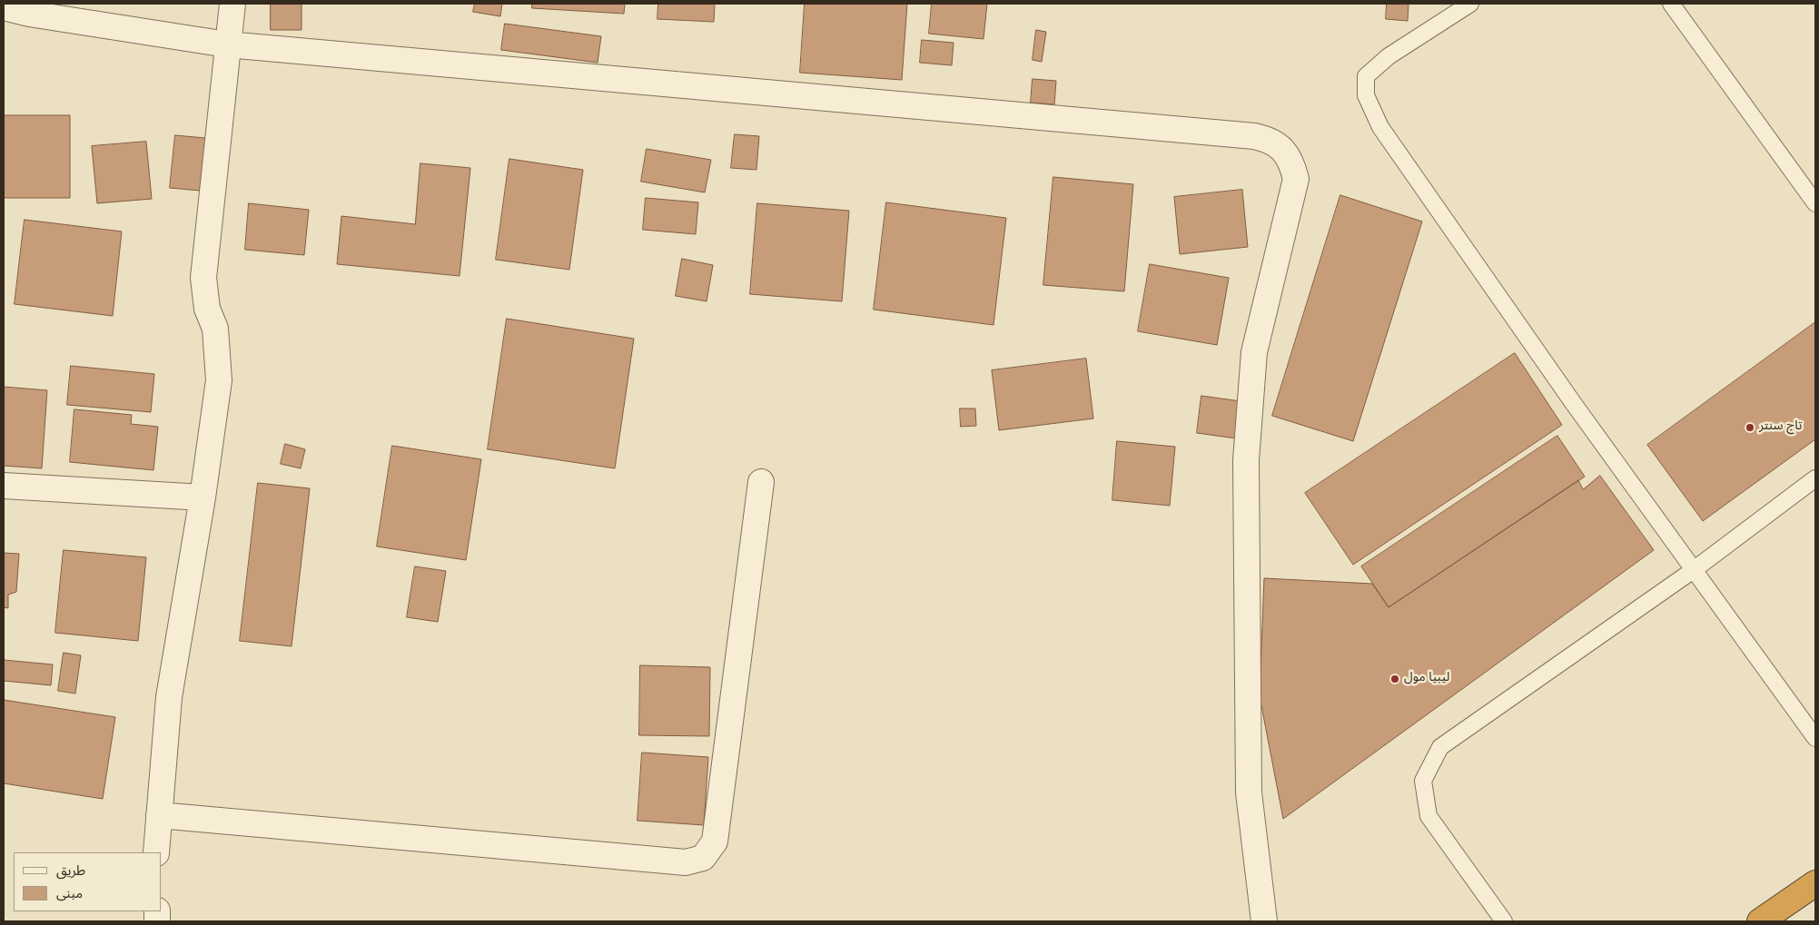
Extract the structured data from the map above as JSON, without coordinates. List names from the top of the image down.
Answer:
{
  "places": ["تاج سنتر", "ليبيا مول"],
  "legend": ["طريق", "مبنى"]
}
